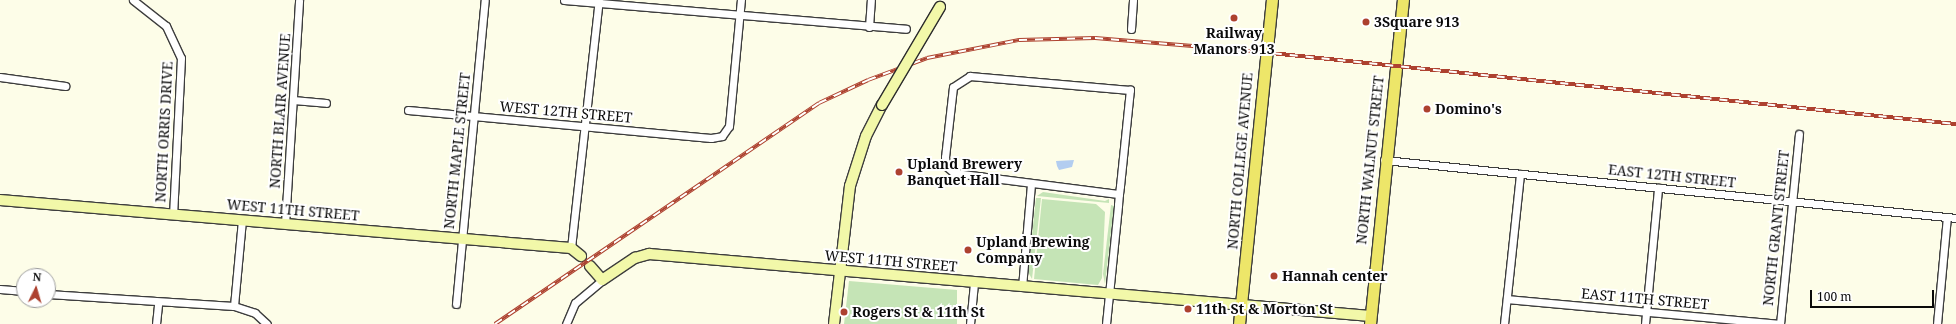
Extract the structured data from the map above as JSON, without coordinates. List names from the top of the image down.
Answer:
{
  "streets": {
    "main road": ["NORTH WALNUT STREET", "NORTH COLLEGE AVENUE"],
    "street": [
      "NORTH BLAIR AVENUE",
      "WEST 12TH STREET",
      "NORTH ORRIS DRIVE",
      "NORTH MAPLE STREET",
      "EAST 12TH STREET",
      "WEST 11TH STREET",
      "NORTH GRANT STREET",
      "EAST 11TH STREET"
    ]
  },
  "crossings": [
    ["NORTH BLAIR AVENUE", "WEST 11TH STREET"],
    ["WEST 12TH STREET", "NORTH MAPLE STREET"],
    ["NORTH ORRIS DRIVE", "WEST 11TH STREET"],
    ["NORTH MAPLE STREET", "WEST 11TH STREET"],
    ["NORTH WALNUT STREET", "EAST 12TH STREET"],
    ["NORTH WALNUT STREET", "WEST 11TH STREET"],
    ["NORTH COLLEGE AVENUE", "WEST 11TH STREET"],
    ["EAST 12TH STREET", "NORTH GRANT STREET"],
    ["NORTH GRANT STREET", "EAST 11TH STREET"]
  ],
  "places": [
    "Railway Manors 913",
    "3Square 913",
    "Domino's",
    "Upland Brewery Banquet Hall",
    "Upland Brewing Company",
    "Hannah center",
    "11th St & Morton St",
    "Rogers St & 11th St"
  ],
  "scale_bar": "100 m",
  "north": "top"
}
